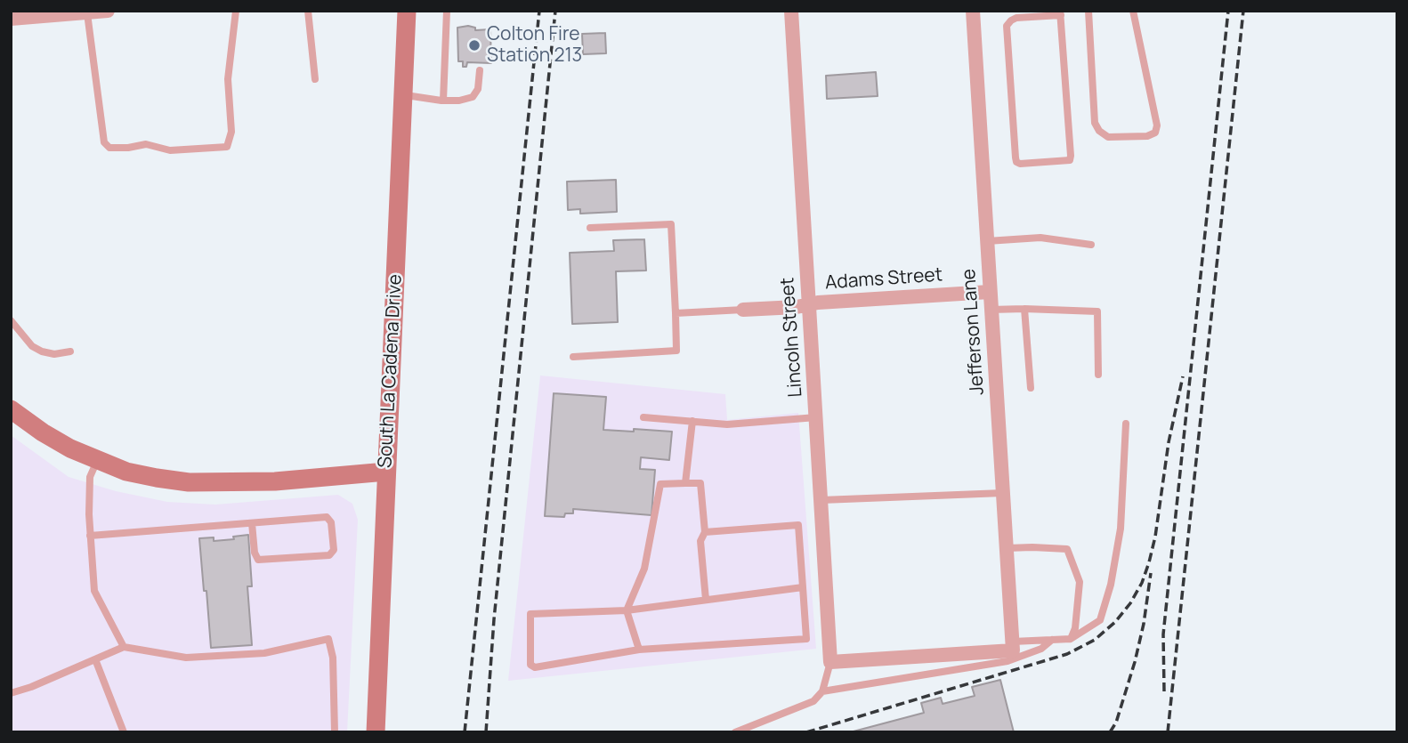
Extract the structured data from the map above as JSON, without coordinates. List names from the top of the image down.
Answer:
{
  "streets": {
    "main road": ["South La Cadena Drive"],
    "street": ["Adams Street", "Jefferson Lane", "Lincoln Street"]
  },
  "crossings": [
    ["Adams Street", "Jefferson Lane"],
    ["Adams Street", "Lincoln Street"]
  ],
  "places": ["Colton Fire Station 213"]
}
